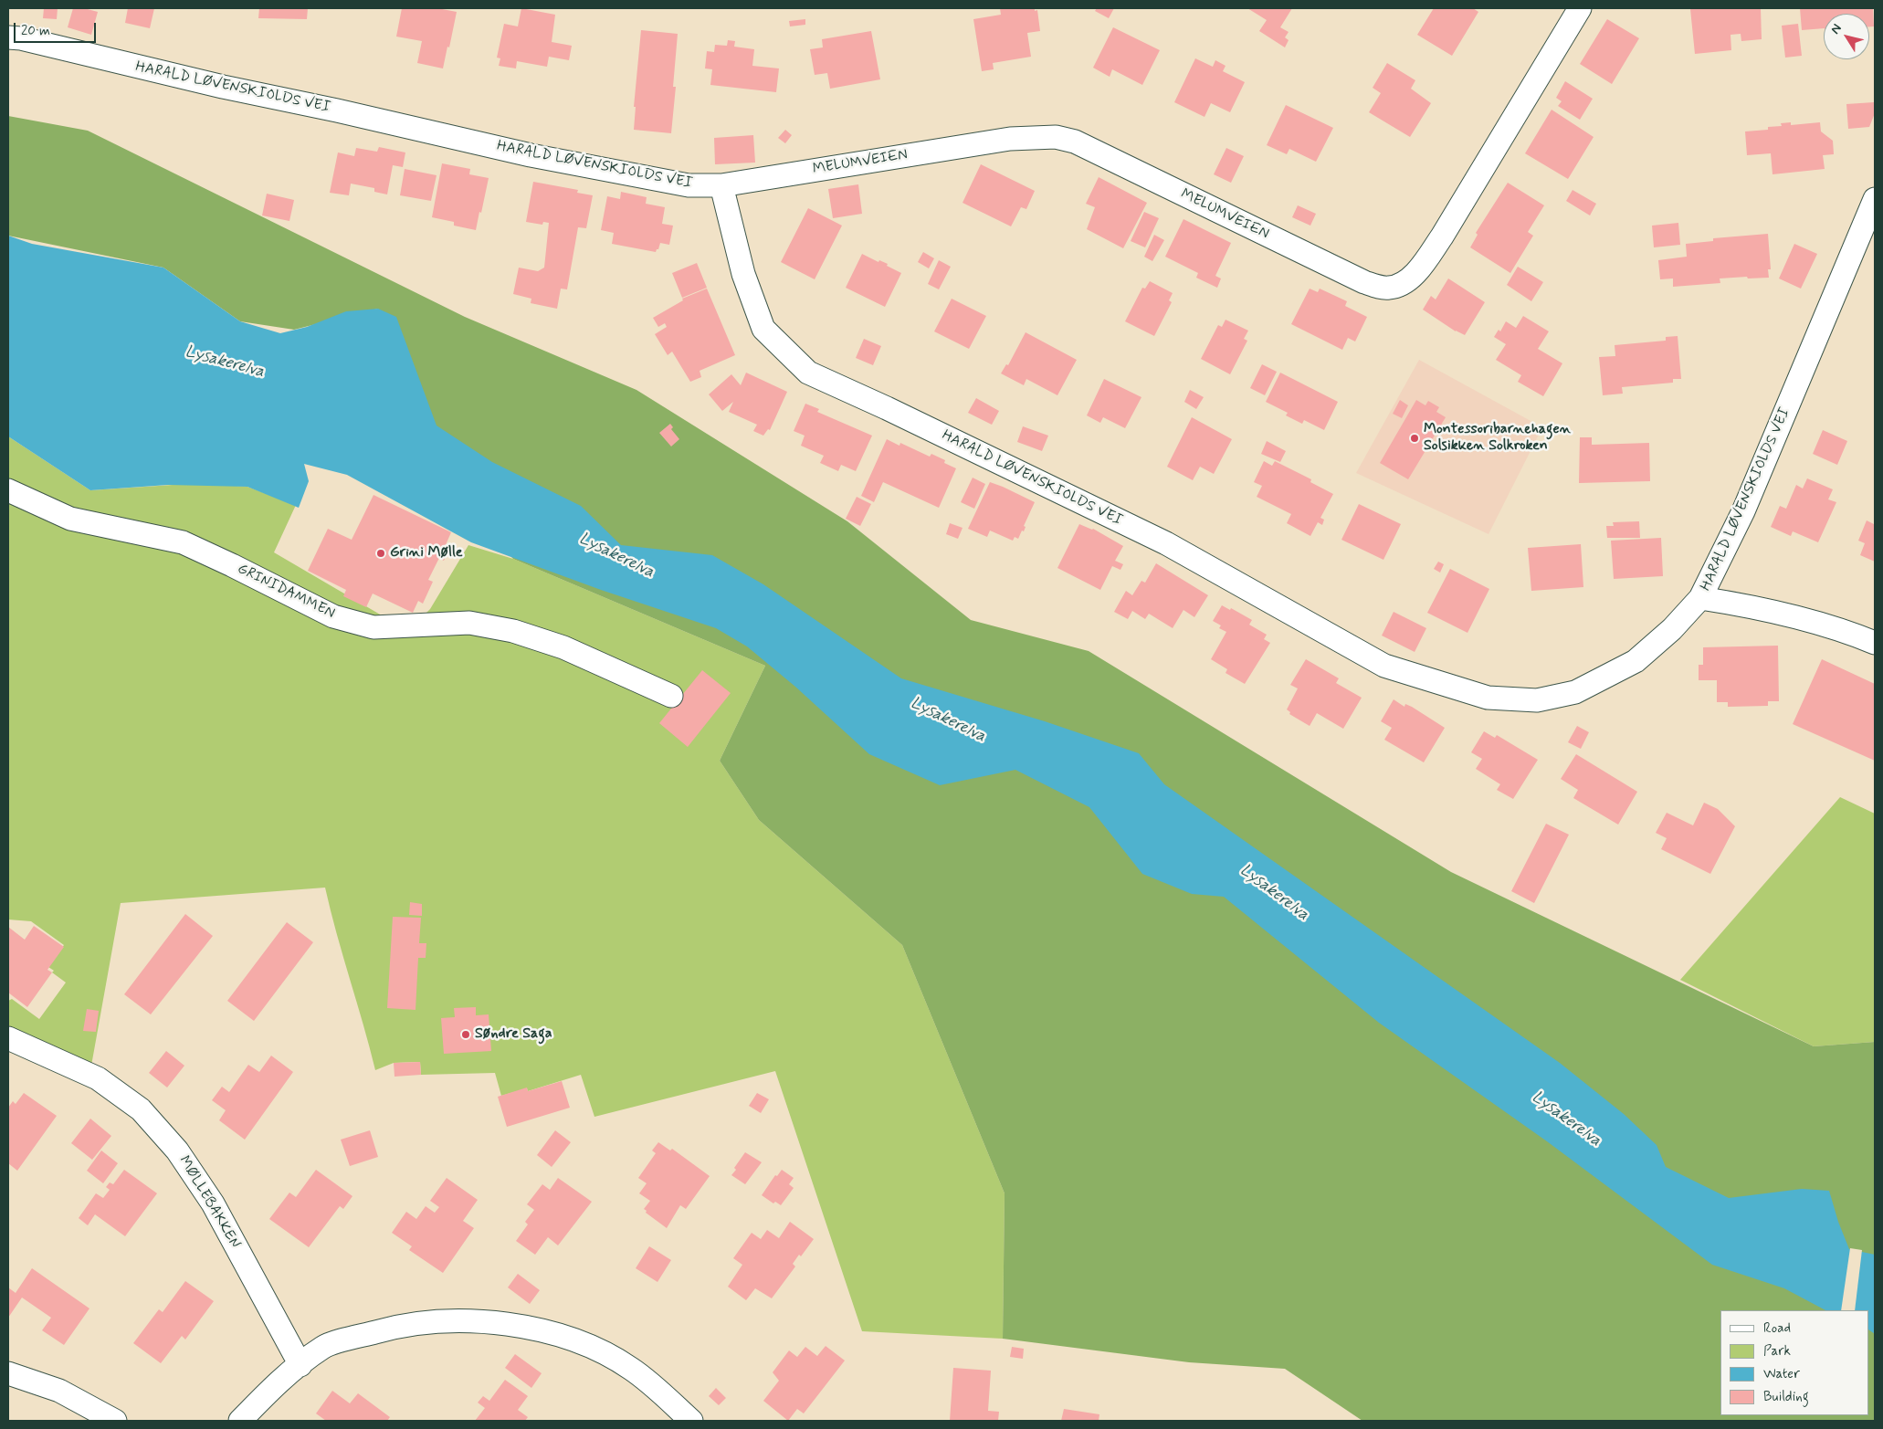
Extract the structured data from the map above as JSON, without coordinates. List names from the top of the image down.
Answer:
{
  "streets": {
    "street": [
      "HARALD LØVENSKIOLDS VEI",
      "MELUMVEIEN",
      "GRINIDAMMEN",
      "MØLLEBAKKEN"
    ]
  },
  "crossings": [
    ["HARALD LØVENSKIOLDS VEI", "MELUMVEIEN"]
  ],
  "water": ["Lysakerelva"],
  "places": ["Montessoribarnehagen Solsikken Solkroken", "Grini Mølle", "Søndre Saga"],
  "legend": [
    "Road",
    "Park",
    "Water",
    "Building"
  ],
  "scale_bar": "20 m",
  "north": "top left"
}
